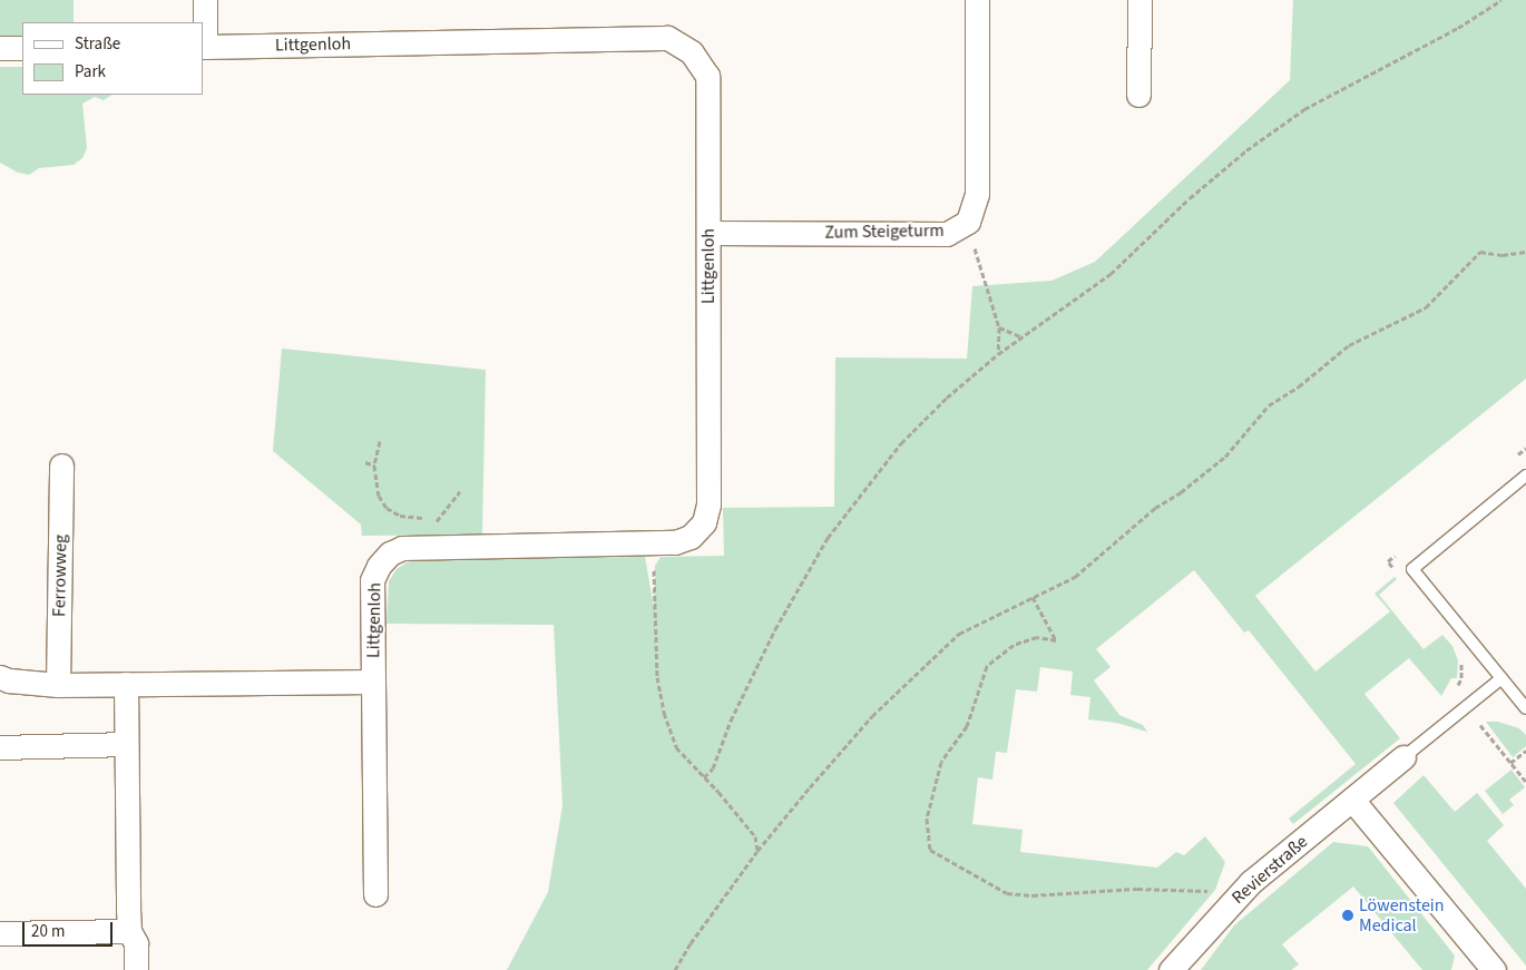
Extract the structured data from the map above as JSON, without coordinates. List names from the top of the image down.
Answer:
{
  "streets": {
    "street": [
      "Littgenloh",
      "Zum Steigeturm",
      "Ferrowweg",
      "Revierstraße"
    ]
  },
  "crossings": [
    ["Littgenloh", "Zum Steigeturm"],
    ["Littgenloh", "Ferrowweg"]
  ],
  "places": ["Löwenstein Medical"],
  "legend": ["Straße", "Park"],
  "scale_bar": "20 m"
}
